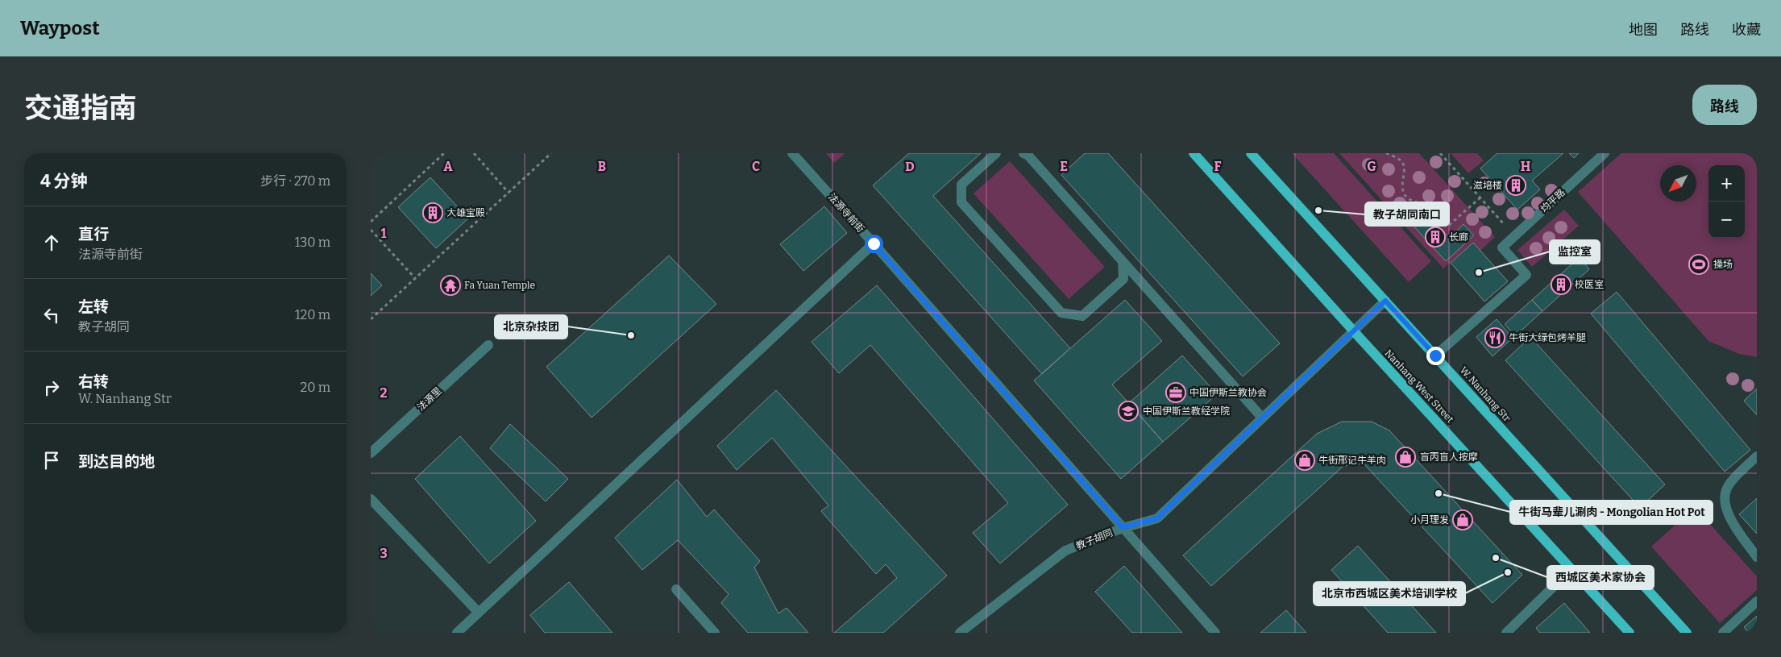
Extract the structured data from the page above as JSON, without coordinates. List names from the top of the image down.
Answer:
{
  "streets": {
    "main road": ["Nanhang West Street", "W. Nanhang Str"],
    "street": [
      "均平路",
      "法源寺前街",
      "法源里",
      "教子胡同"
    ]
  },
  "crossings": [
    ["均平路", "W. Nanhang Str"],
    ["法源寺前街", "教子胡同"],
    ["Nanhang West Street", "教子胡同"],
    ["W. Nanhang Str", "教子胡同"]
  ],
  "places": {
    "building": [
      "滋培楼",
      "大雄宝殿",
      "长廊",
      "校医室"
    ],
    "other": [
      "教子胡同南口",
      "监控室",
      "北京杂技团",
      "牛街马辈儿涮肉 - Mongolian Hot Pot",
      "西城区美术家协会",
      "北京市西城区美术培训学校"
    ],
    "sports": ["操场"],
    "temple": ["Fa Yuan Temple"],
    "restaurant": ["牛街大绿包烤羊腿"],
    "office": ["中国伊斯兰教协会"],
    "school or university": ["中国伊斯兰教经学院"],
    "shop": ["盲丙盲人按摩", "牛街邢记牛羊肉", "小月理发"]
  },
  "north": "bottom left",
  "page": {
    "header": "Waypost",
    "nav": ["地图", "路线", "收藏"],
    "title": "交通指南",
    "buttons": "路线",
    "heading": ["4 分钟", "步行 · 270 m"],
    "map_buttons": ["+", "−"],
    "list": [
      ["直行", "法源寺前街", "130 m"],
      ["左转", "教子胡同", "120 m"],
      ["右转", "W. Nanhang Str", "20 m"],
      "到达目的地"
    ]
  },
  "grid": {
    "columns": [
      "A",
      "B",
      "C",
      "D",
      "E",
      "F",
      "G",
      "H"
    ],
    "rows": ["1", "2", "3"]
  }
}
